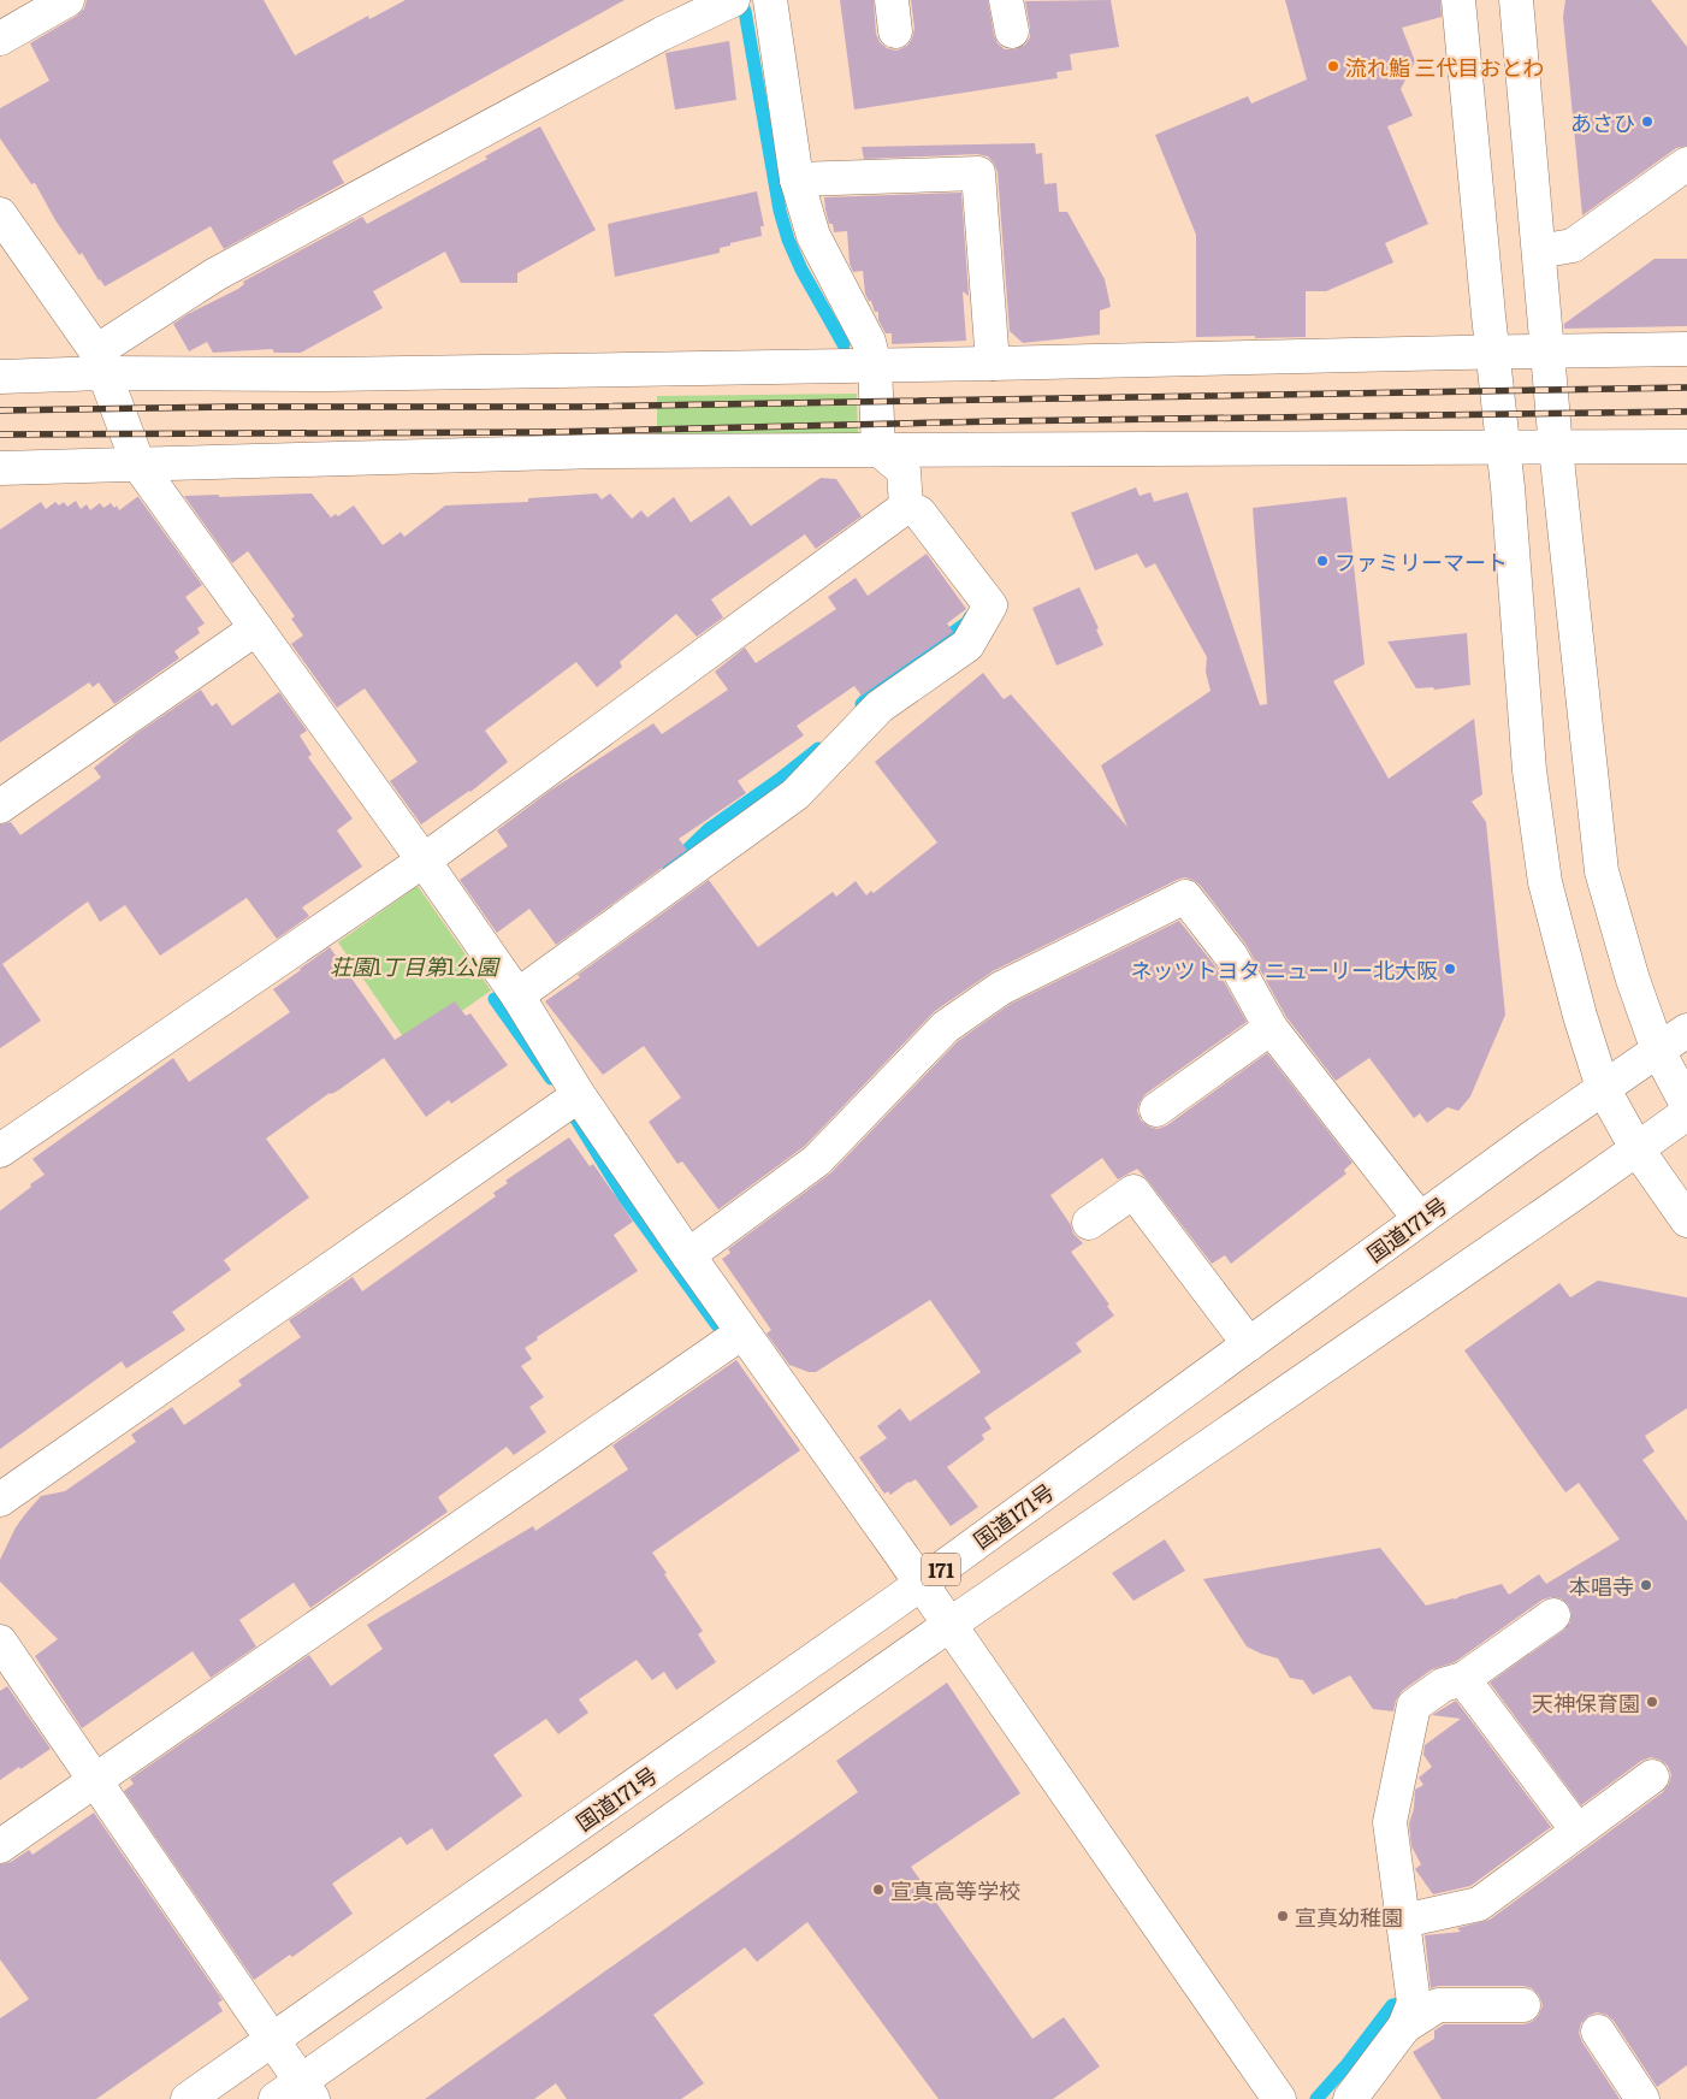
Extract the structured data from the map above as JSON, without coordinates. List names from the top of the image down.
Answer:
{
  "streets": {
    "main road": ["国道171号", "171"]
  },
  "parks": ["荘園1丁目第1公園"],
  "places": [
    "流れ鮨 三代目おとわ",
    "あさひ",
    "ファミリーマート",
    "ネッツトヨタ ニューリー北大阪",
    "本唱寺",
    "天神保育園",
    "宣真高等学校",
    "宣真幼稚園"
  ]
}
